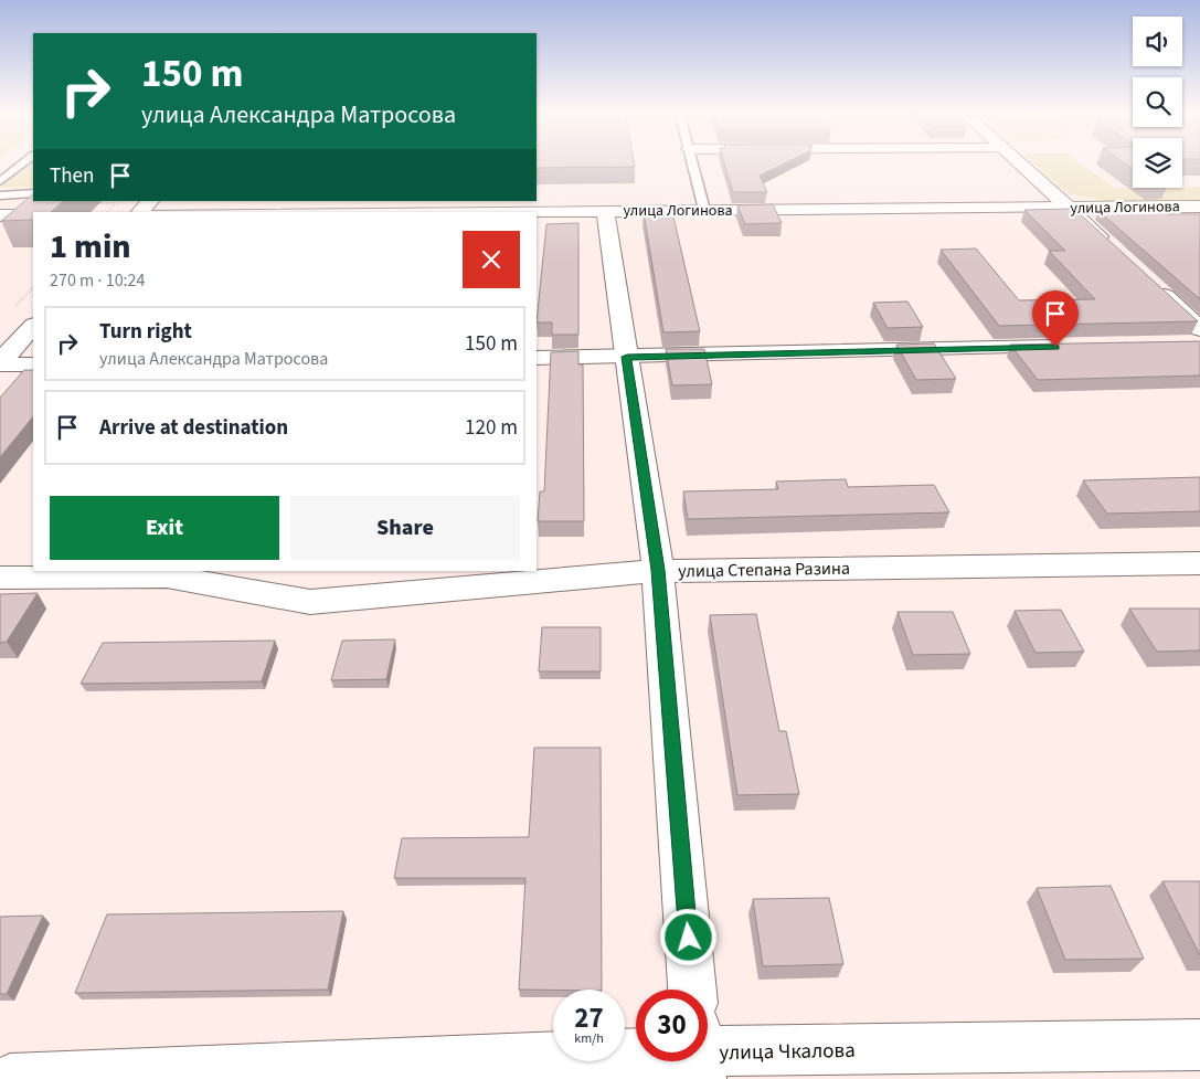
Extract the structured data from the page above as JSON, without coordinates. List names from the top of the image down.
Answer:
{
  "streets": {
    "street": ["улица Логинова", "улица Степана Разина", "улица Чкалова"]
  },
  "page": {
    "turn": ["150 m", "улица Александра Матросова"],
    "then": "Then",
    "heading": ["1 min", "270 m · 10:24"],
    "list": [
      {
        "name": "Turn right",
        "note": "улица Александра Матросова",
        "value": "150 m"
      },
      {
        "name": "Arrive at destination",
        "value": "120 m"
      }
    ],
    "buttons": ["Exit", "Share"],
    "speed": "27 km/h",
    "limit": "30"
  }
}
